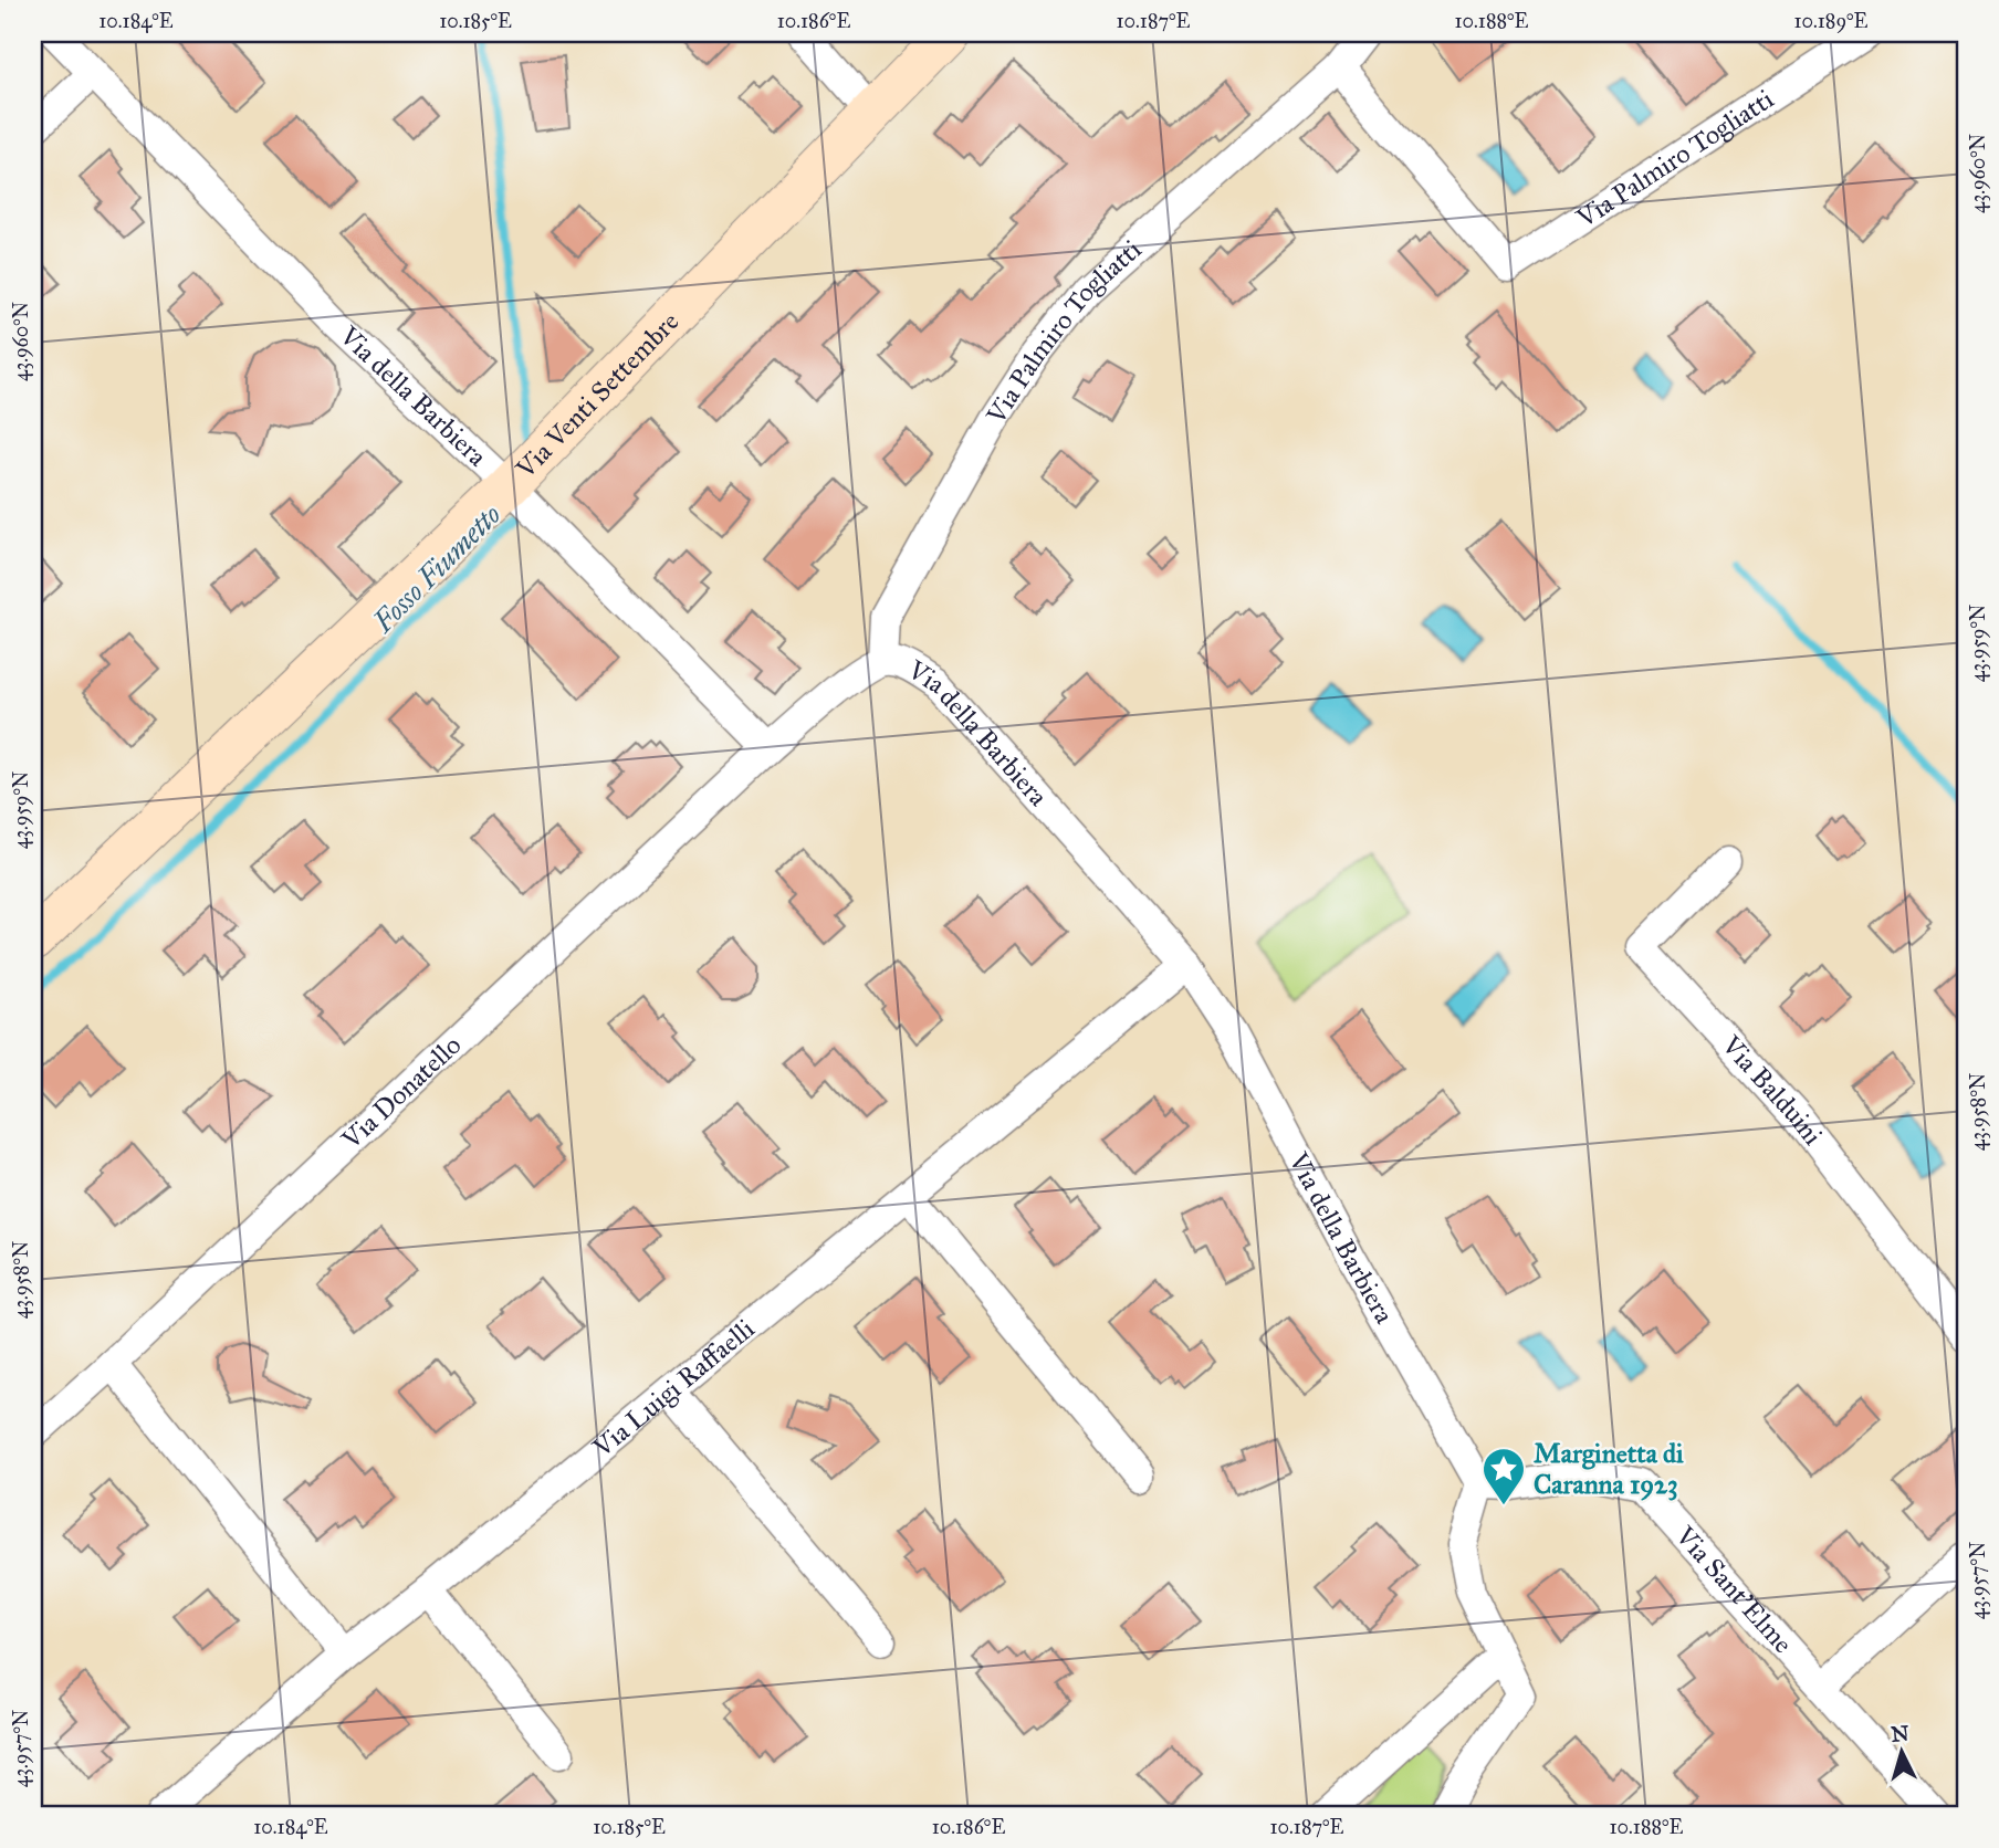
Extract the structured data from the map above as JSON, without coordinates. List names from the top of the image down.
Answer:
{
  "streets": {
    "street": [
      "Via Palmiro Togliatti",
      "Via Venti Settembre",
      "Via della Barbiera",
      "Via Donatello",
      "Via Balduini",
      "Via Luigi Raffaelli",
      "Via Sant'Elme"
    ]
  },
  "crossings": [
    ["Via Palmiro Togliatti", "Via della Barbiera"],
    ["Via Venti Settembre", "Via della Barbiera"],
    ["Via della Barbiera", "Via Donatello"],
    ["Via della Barbiera", "Via Luigi Raffaelli"],
    ["Via della Barbiera", "Via Sant'Elme"]
  ],
  "water": ["Fosso Fiumetto"],
  "places": {
    "place": ["Marginetta di Caranna 1923"]
  },
  "north": "top",
  "coordinates": [
    "10.184°E",
    "10.185°E",
    "10.186°E",
    "10.187°E",
    "10.188°E",
    "10.189°E",
    "43.960°N",
    "43.959°N",
    "43.958°N",
    "43.957°N"
  ]
}
